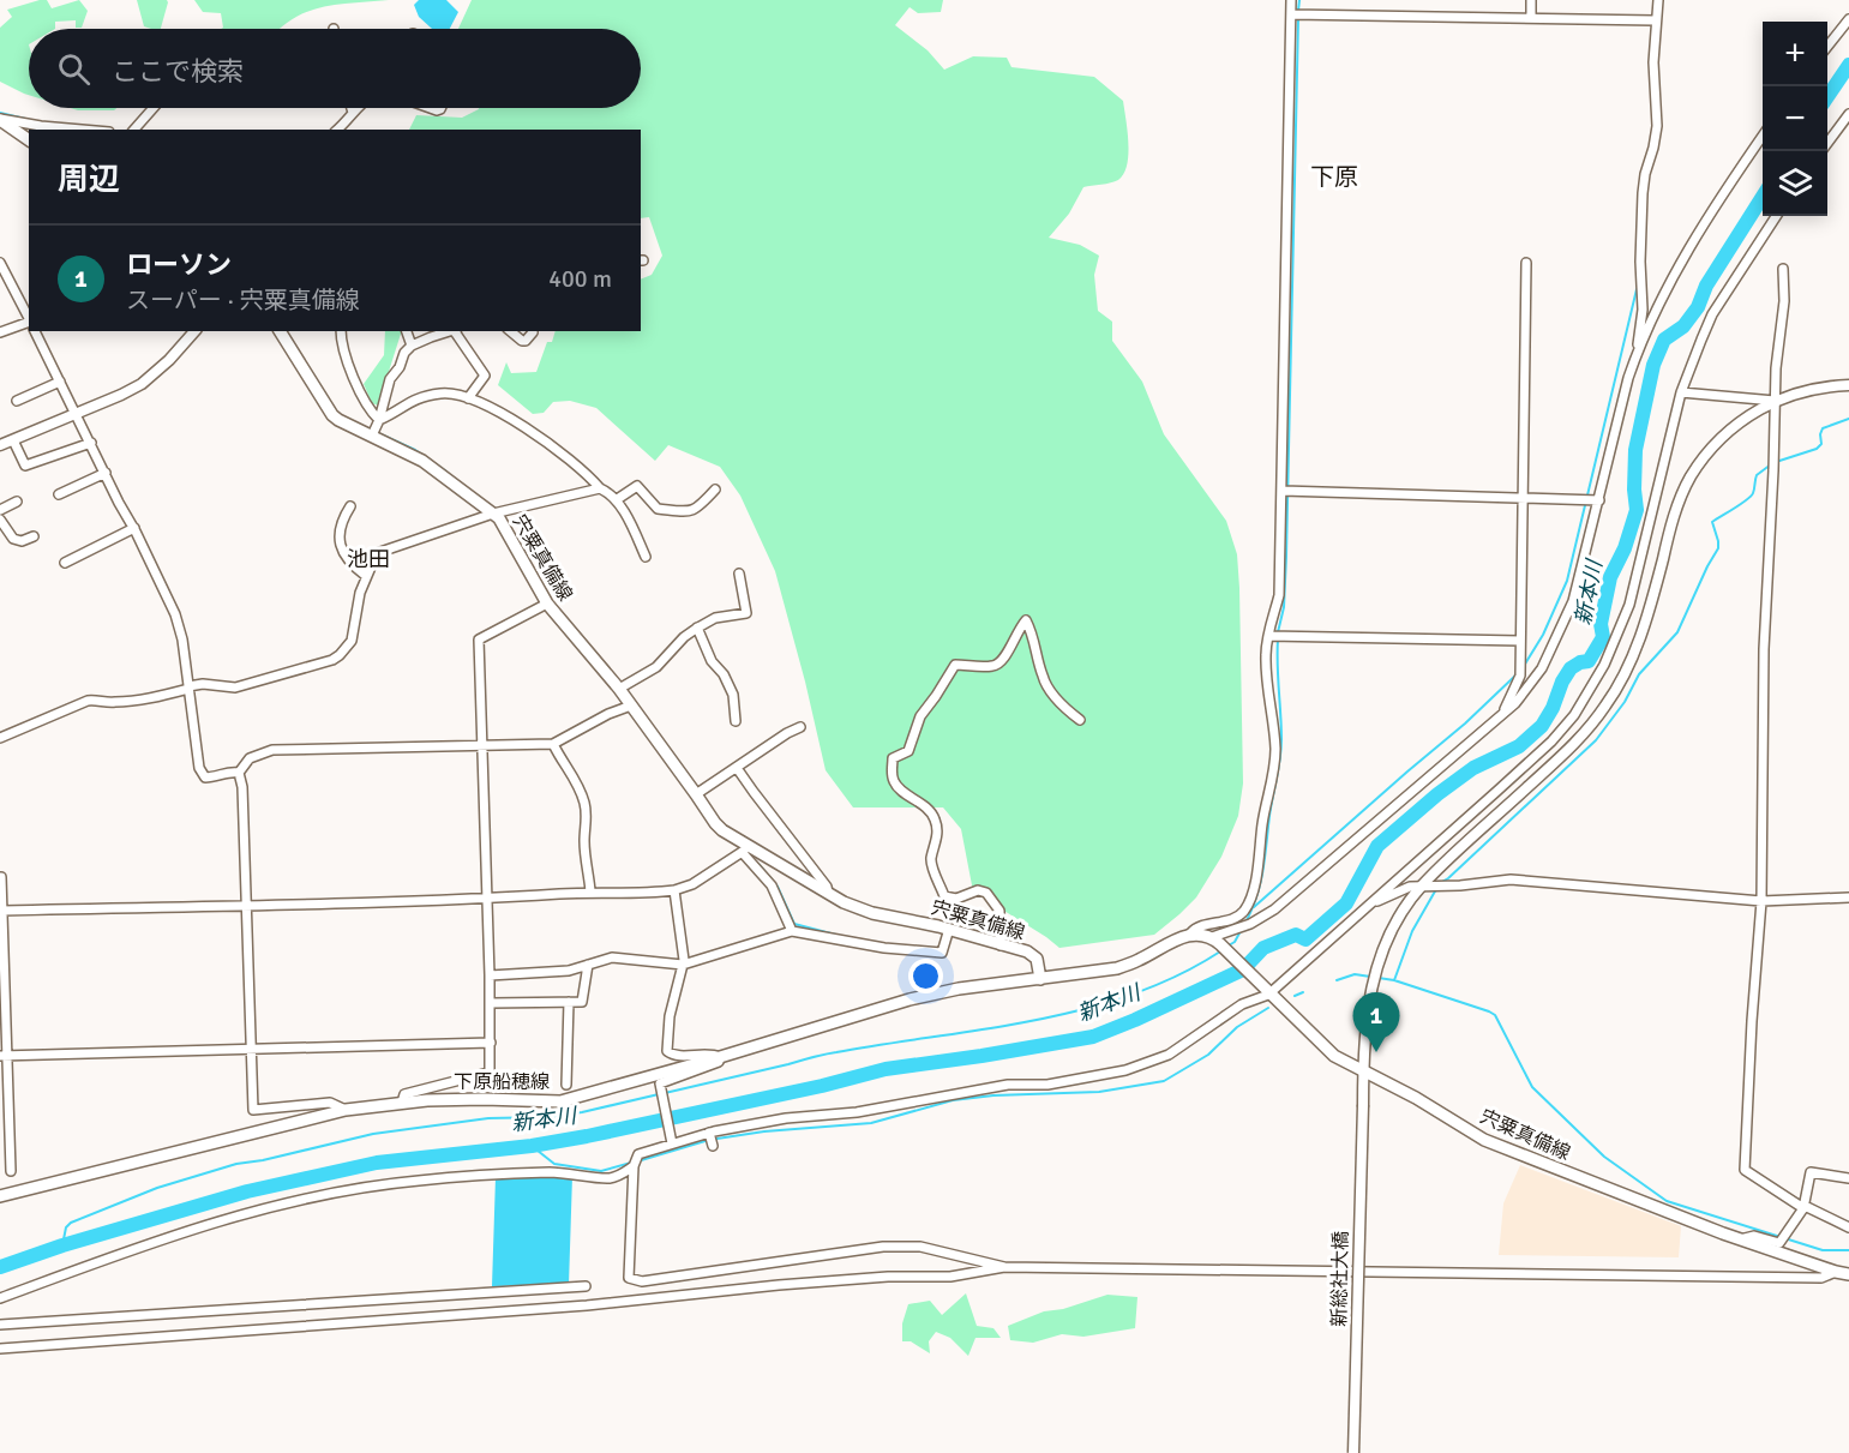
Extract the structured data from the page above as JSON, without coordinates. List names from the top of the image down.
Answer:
{
  "streets": {
    "main road": ["宍粟真備線", "下原船穂線"],
    "street": ["新総社大橋"]
  },
  "crossings": [
    ["宍粟真備線", "下原船穂線"],
    ["宍粟真備線", "新総社大橋"]
  ],
  "districts": ["下原", "池田"],
  "water": ["新本川"],
  "page": {
    "map_buttons": ["+", "−"],
    "search": "ここで検索",
    "heading": "周辺",
    "list": [
      {
        "mark": "1",
        "name": "ローソン",
        "note": "スーパー · 宍粟真備線",
        "value": "400 m"
      }
    ],
    "pins": "1"
  }
}
